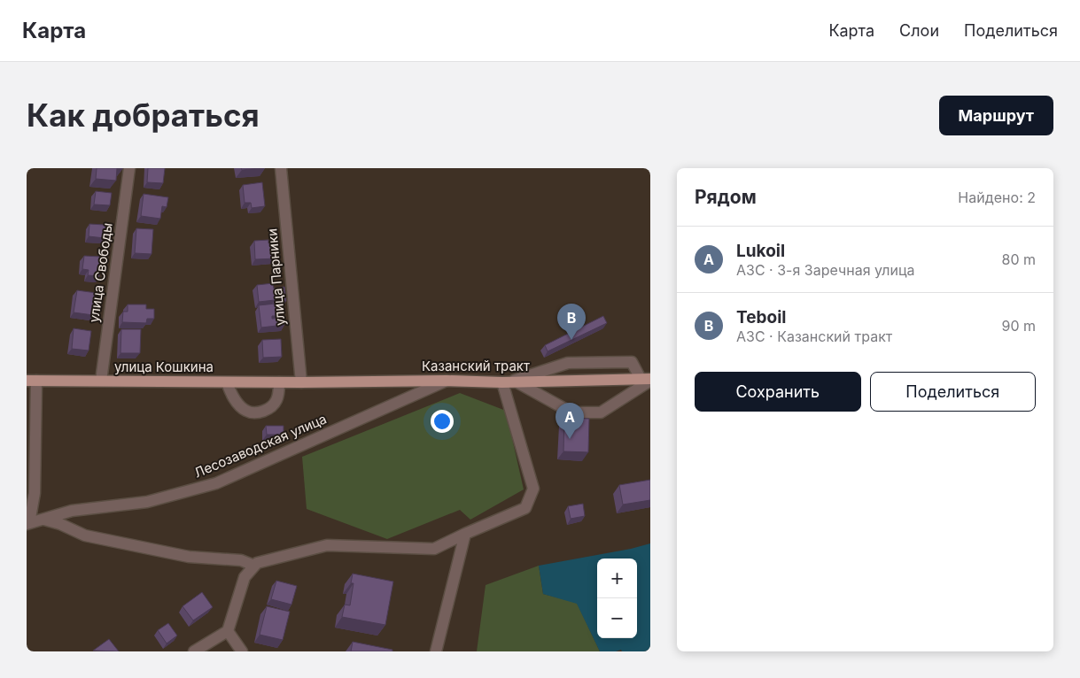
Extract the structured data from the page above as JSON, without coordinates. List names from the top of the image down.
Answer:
{
  "streets": {
    "main road": ["Казанский тракт", "улица Кошкина"],
    "street": ["улица Свободы", "улица Парники", "Лесозаводская улица"]
  },
  "crossings": [
    ["улица Свободы", "улица Кошкина"],
    ["улица Парники", "Казанский тракт"],
    ["улица Парники", "улица Кошкина"],
    ["Казанский тракт", "улица Кошкина"],
    ["Казанский тракт", "Лесозаводская улица"]
  ],
  "page": {
    "header": "Карта",
    "nav": ["Карта", "Слои", "Поделиться"],
    "buttons": [
      "Маршрут",
      ["Сохранить", "Поделиться"]
    ],
    "title": "Как добраться",
    "heading": ["Рядом", "Найдено: 2"],
    "list": [
      {
        "mark": "A",
        "name": "Lukoil",
        "note": "АЗС · 3-я Заречная улица",
        "value": "80 m"
      },
      {
        "mark": "B",
        "name": "Teboil",
        "note": "АЗС · Казанский тракт",
        "value": "90 m"
      }
    ],
    "pins": ["B", "A"],
    "map_buttons": ["+", "−"]
  }
}
